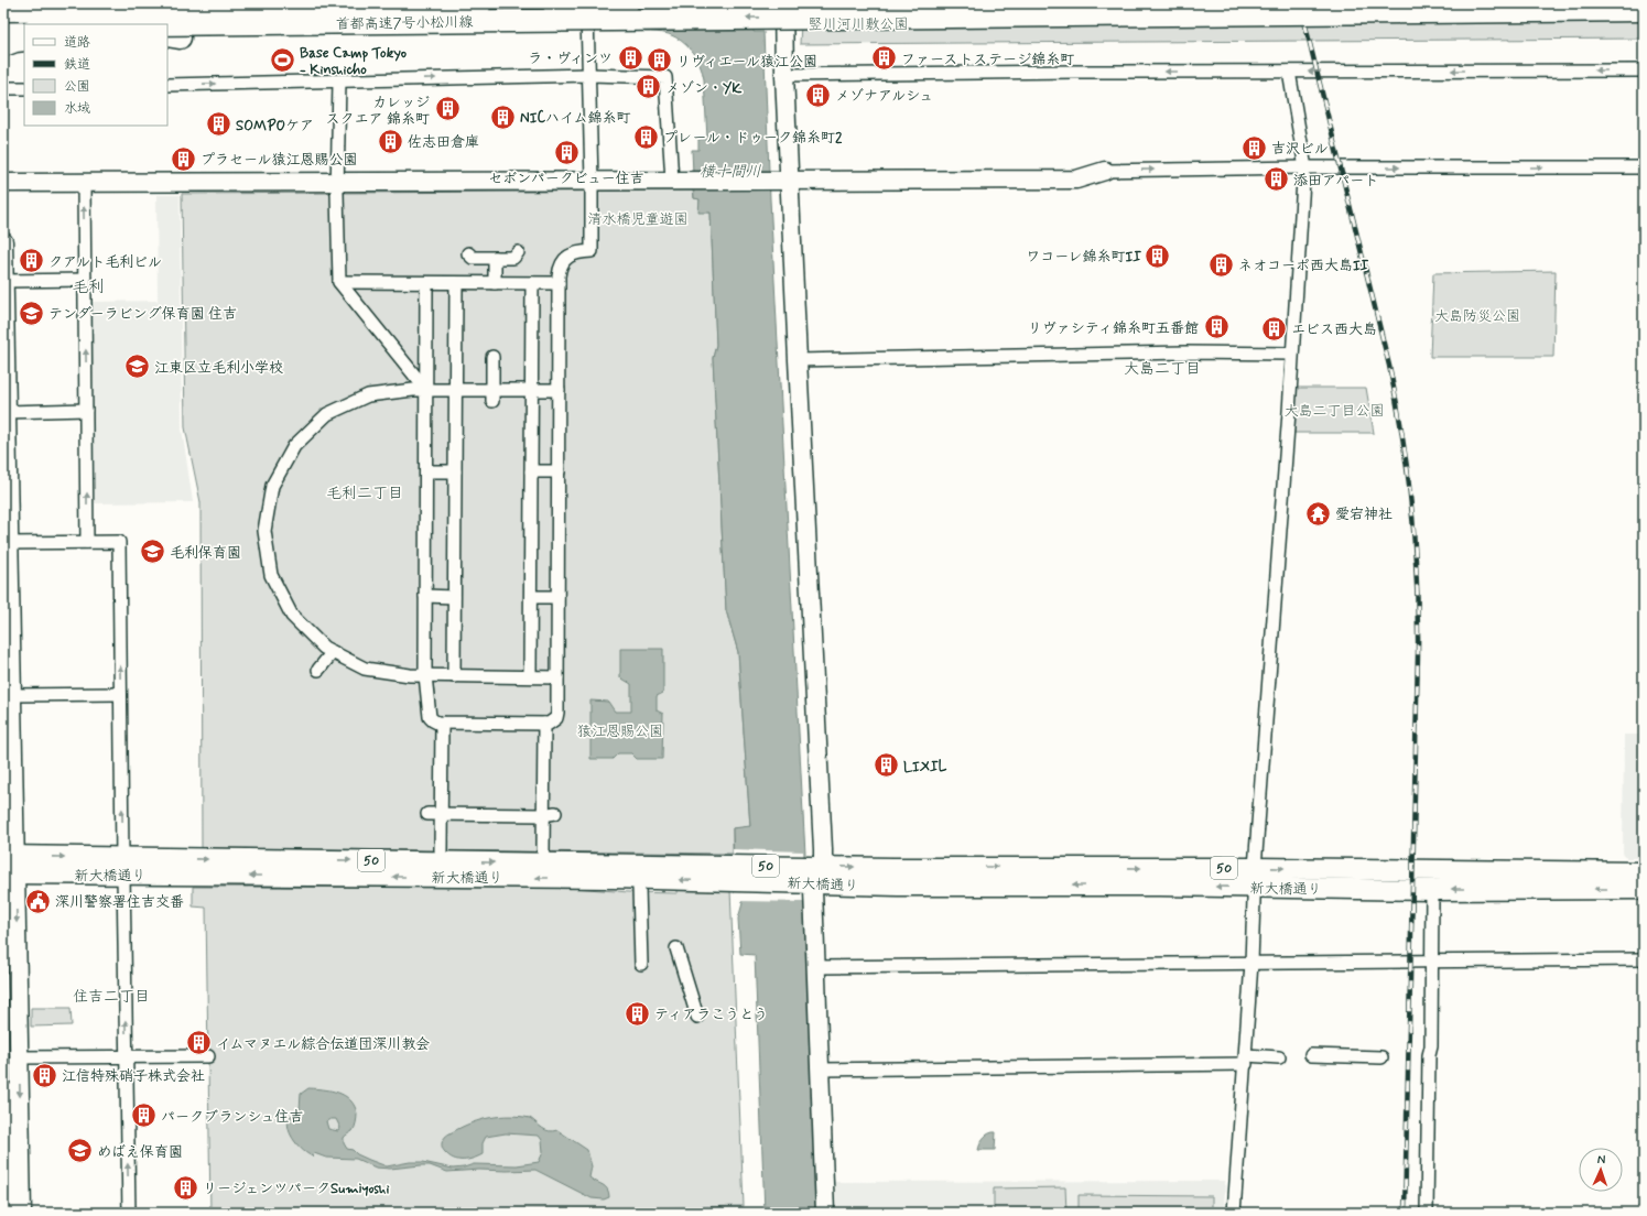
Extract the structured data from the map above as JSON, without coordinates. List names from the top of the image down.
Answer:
{
  "streets": {
    "highway": ["首都高速7号小松川線"],
    "main road": ["50", "新大橋通り"]
  },
  "one_way": ["首都高速7号小松川線"],
  "districts": [
    "毛利",
    "大島二丁目",
    "毛利二丁目",
    "住吉二丁目"
  ],
  "water": ["横十間川"],
  "parks": [
    "竪川河川敷公園",
    "清水橋児童遊園",
    "大島防災公園",
    "大島二丁目公園",
    "猿江恩賜公園"
  ],
  "places": {
    "building": [
      "ラ・ヴィンツ",
      "ファーストステージ錦糸町",
      "リヴィエール猿江公園",
      "メゾン・YK",
      "メゾナアルシュ",
      "カレッジ スクエア 錦糸町",
      "NICハイム錦糸町",
      "SOMPOケア",
      "プレール・ドゥーク錦糸町2",
      "佐志田倉庫",
      "吉沢ビル",
      "セボンパークビュー住吉",
      "プラセール猿江恩賜公園",
      "添田アパート",
      "ワコーレ錦糸町II",
      "クアルト毛利ビル",
      "ネオコーポ西大島II",
      "リヴァシティ錦糸町五番館",
      "エビス西大島",
      "LIXIL",
      "ティアラこうとう",
      "イムマヌエル綜合伝道団深川教会",
      "江信特殊硝子株式会社",
      "パークブランシュ住吉",
      "リージェンツパークSumiyoshi"
    ],
    "sports": ["Base Camp Tokyo - Kinshicho"],
    "school or university": [
      "テンダーラビング保育園 住吉",
      "江東区立毛利小学校",
      "毛利保育園",
      "めばえ保育園"
    ],
    "temple": ["愛宕神社"],
    "public building": ["深川警察署住吉交番"]
  },
  "legend": [
    "道路",
    "鉄道",
    "公園",
    "水域"
  ],
  "north": "top"
}
